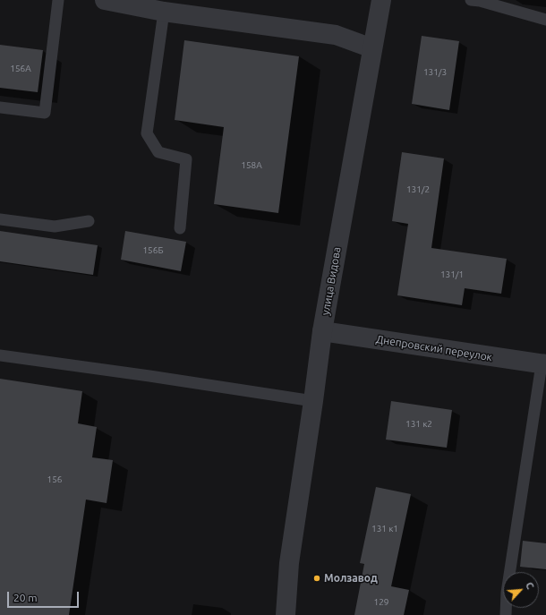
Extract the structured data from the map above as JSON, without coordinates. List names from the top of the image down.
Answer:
{
  "streets": {
    "street": ["улица Видова", "Днепровский переулок"]
  },
  "crossings": [
    ["улица Видова", "Днепровский переулок"]
  ],
  "places": ["Молзавод"],
  "house_numbers": [
    "156А",
    "131/3",
    "158А",
    "131/2",
    "156Б",
    "131/1",
    "131 к2",
    "156",
    "131 к1",
    "129"
  ],
  "scale_bar": "20 m",
  "north": "top right"
}
